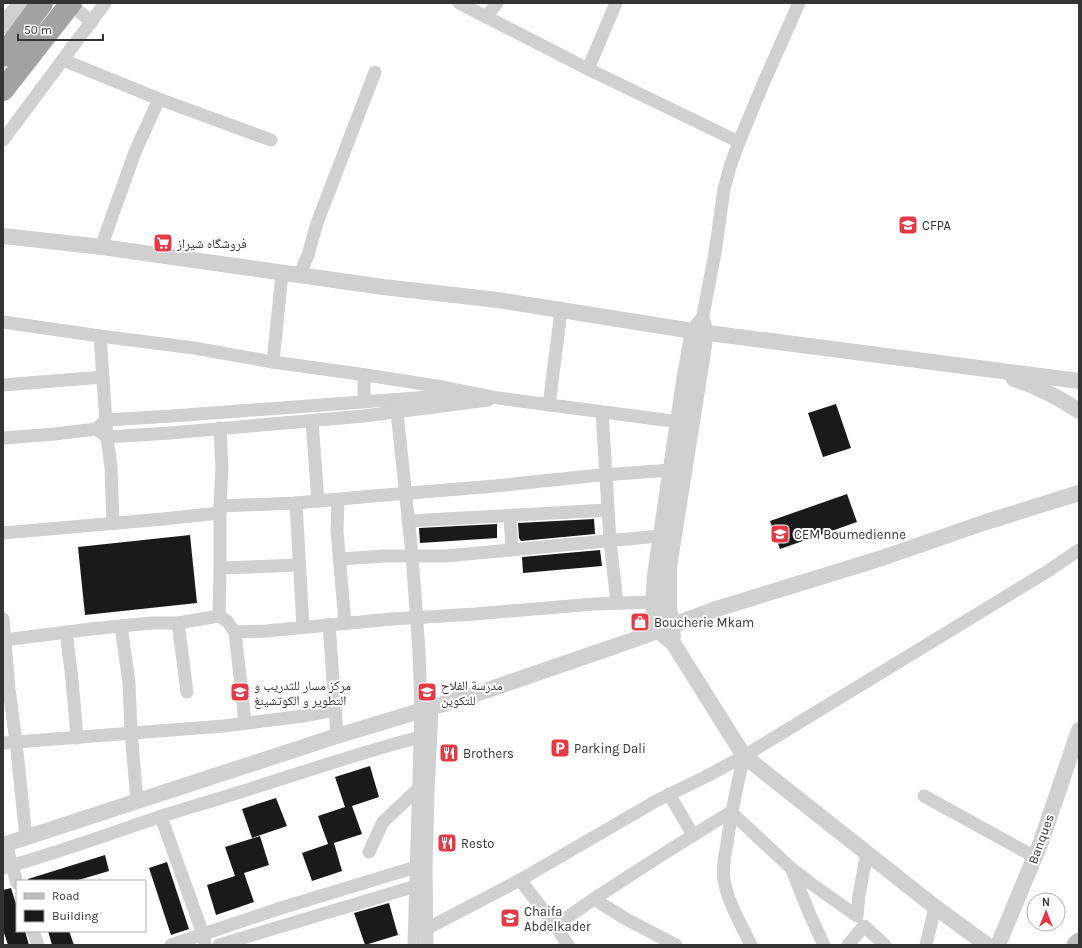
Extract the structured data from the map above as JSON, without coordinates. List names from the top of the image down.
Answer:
{
  "streets": {
    "street": ["Banques"]
  },
  "places": {
    "school or university": [
      "CFPA",
      "CEM Boumedienne",
      "مركز مسار للتدريب و التطوير و الكوتشينغ",
      "مدرسة الفلاح للتكوين",
      "Chaifa Abdelkader"
    ],
    "supermarket": ["فروشگاه شيراز"],
    "shop": ["Boucherie Mkam"],
    "parking": ["Parking Dali"],
    "restaurant": ["Brothers", "Resto"]
  },
  "legend": ["Road", "Building"],
  "scale_bar": "50 m",
  "north": "top"
}
